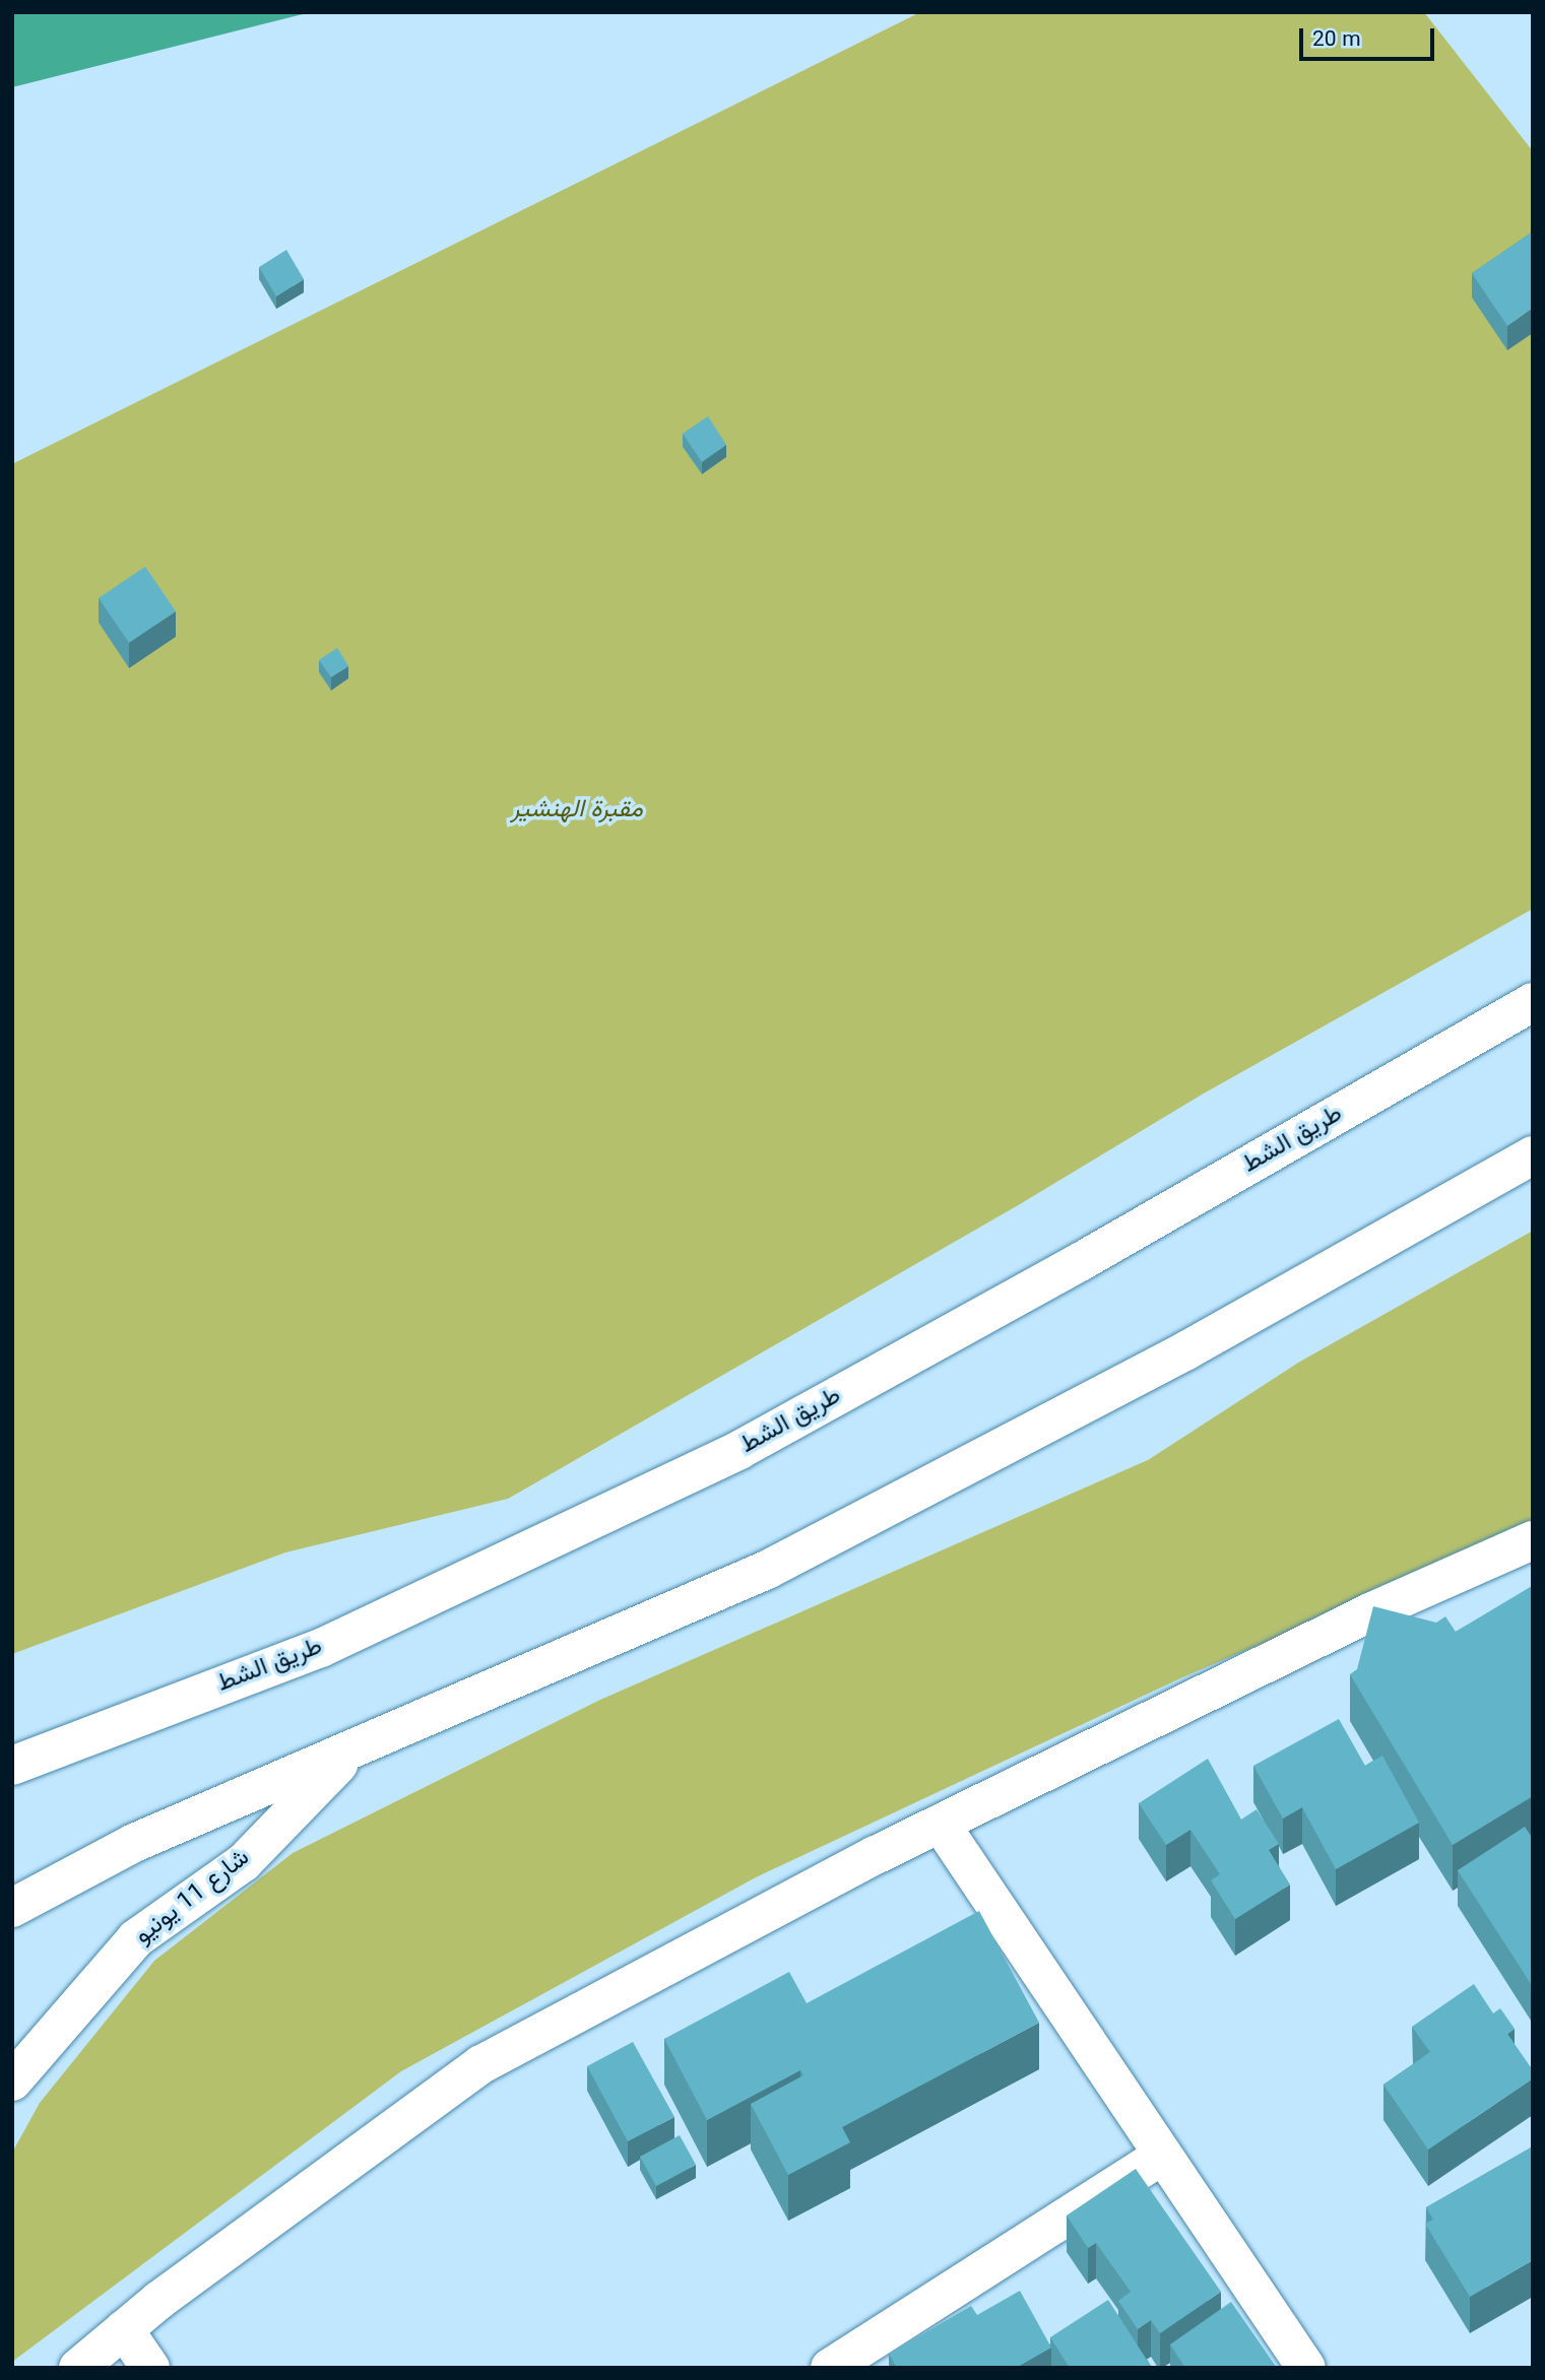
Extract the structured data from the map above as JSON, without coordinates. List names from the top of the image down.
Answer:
{
  "streets": {
    "main road": ["طريق الشط", "شارع 11 يونيو"]
  },
  "parks": ["مقبرة الهنشير"],
  "scale_bar": "20 m"
}
